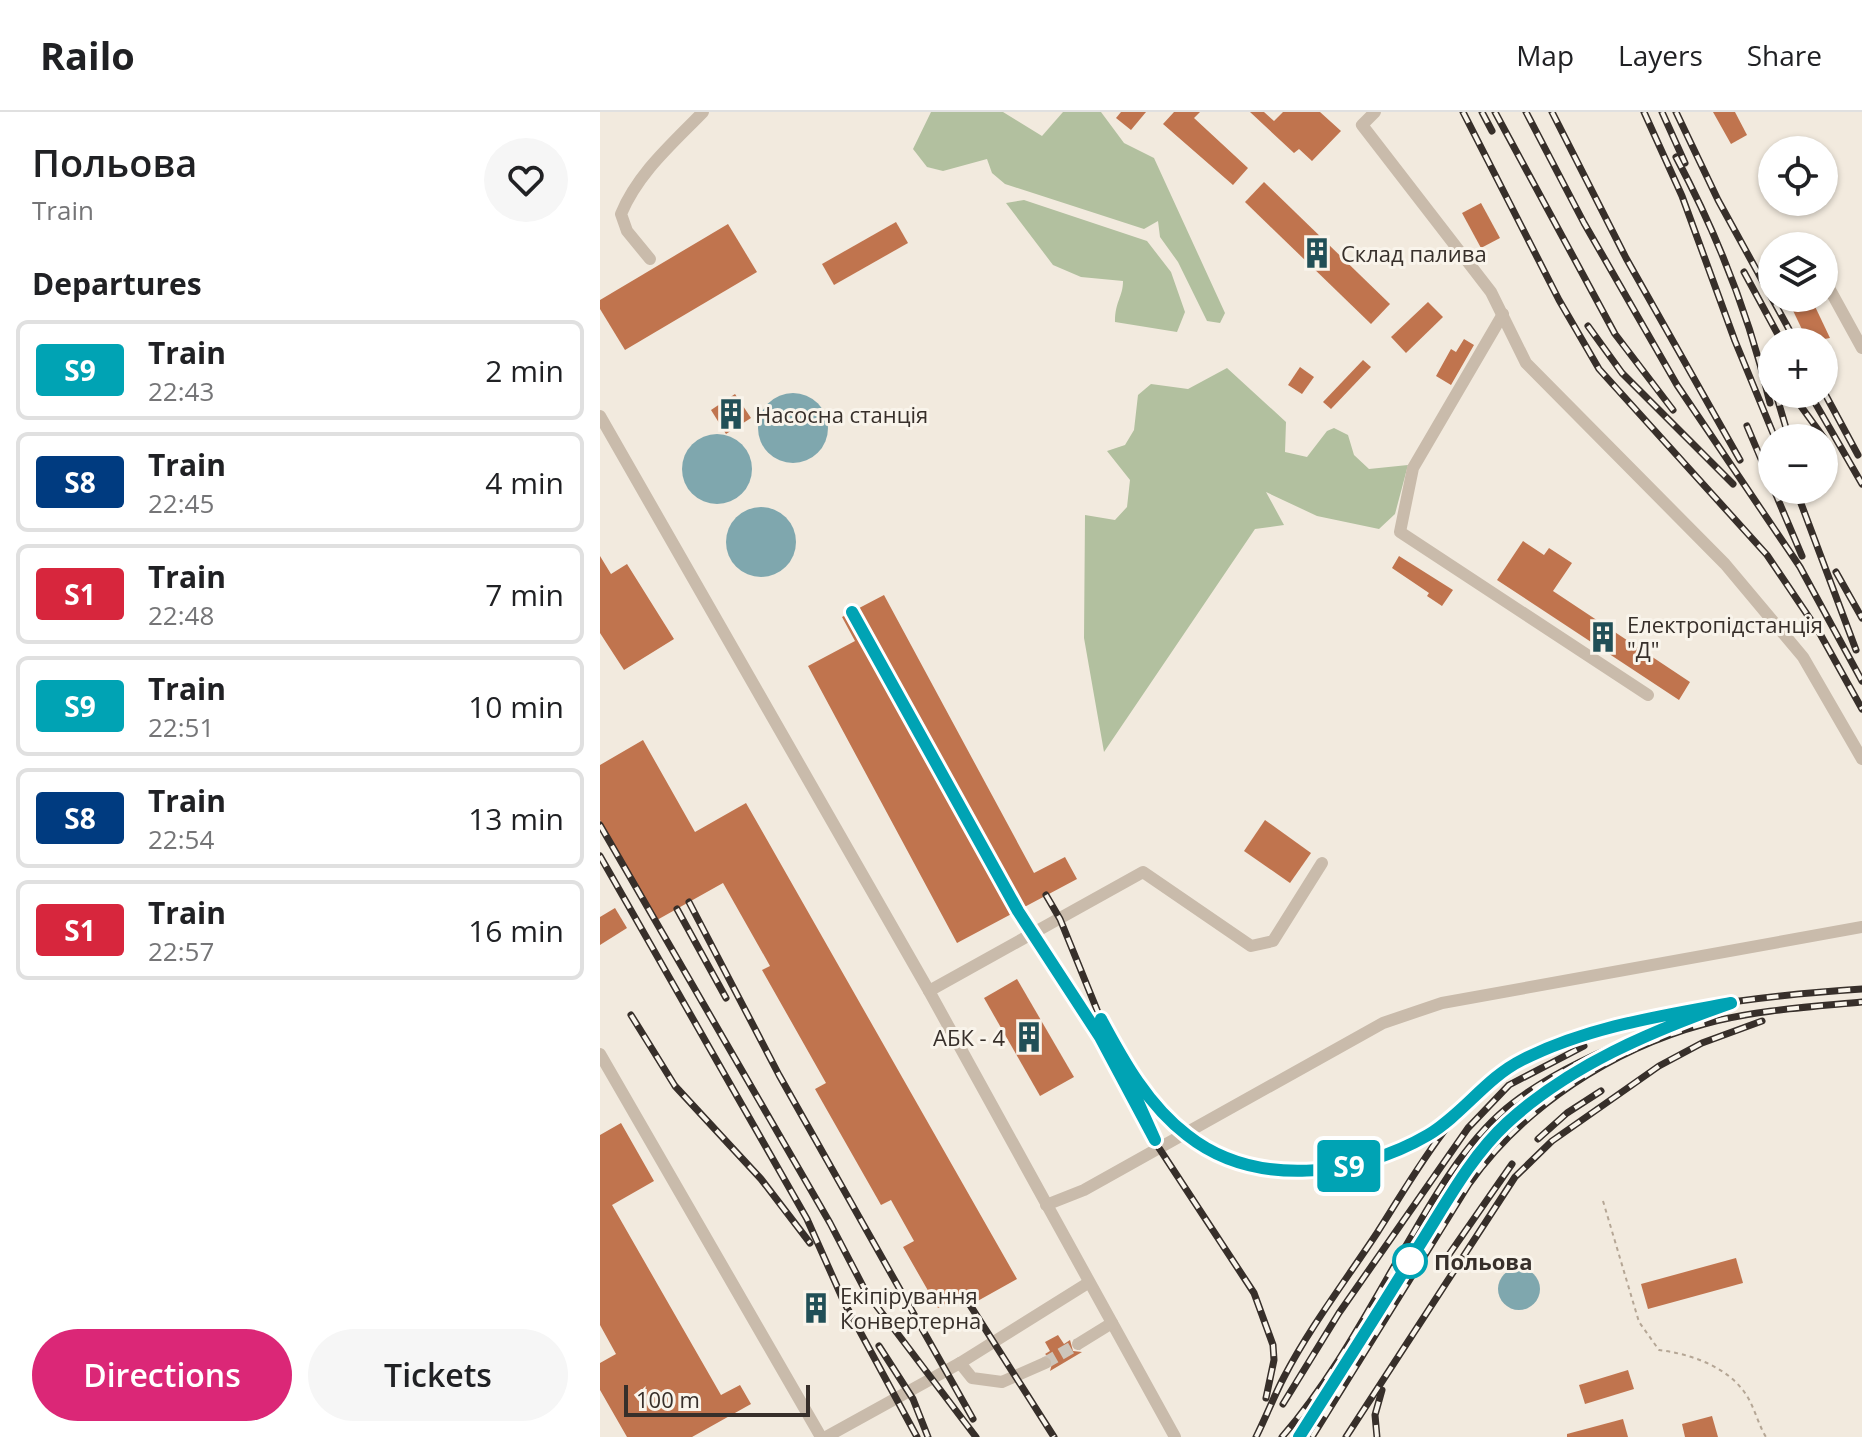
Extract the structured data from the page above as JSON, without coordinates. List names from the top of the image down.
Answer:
{
  "places": {
    "building": [
      "Склад палива",
      "Насосна станція",
      "Електропідстанція \"Д\"",
      "АБК - 4",
      "Екіпірування Конвертерна"
    ],
    "other": ["Польова"]
  },
  "scale_bar": "100 m",
  "page": {
    "header": "Railo",
    "nav": ["Map", "Layers", "Share"],
    "heading": [
      ["Польова", "Train"],
      "Departures"
    ],
    "on_map": "S9",
    "map_buttons": ["+", "−"],
    "list": [
      {
        "mark": "S9",
        "name": "Train",
        "note": "22:43",
        "value": "2 min"
      },
      {
        "mark": "S8",
        "name": "Train",
        "note": "22:45",
        "value": "4 min"
      },
      {
        "mark": "S1",
        "name": "Train",
        "note": "22:48",
        "value": "7 min"
      },
      {
        "mark": "S9",
        "name": "Train",
        "note": "22:51",
        "value": "10 min"
      },
      {
        "mark": "S8",
        "name": "Train",
        "note": "22:54",
        "value": "13 min"
      },
      {
        "mark": "S1",
        "name": "Train",
        "note": "22:57",
        "value": "16 min"
      }
    ],
    "buttons": ["Directions", "Tickets"],
    "scale": "100 m"
  }
}
